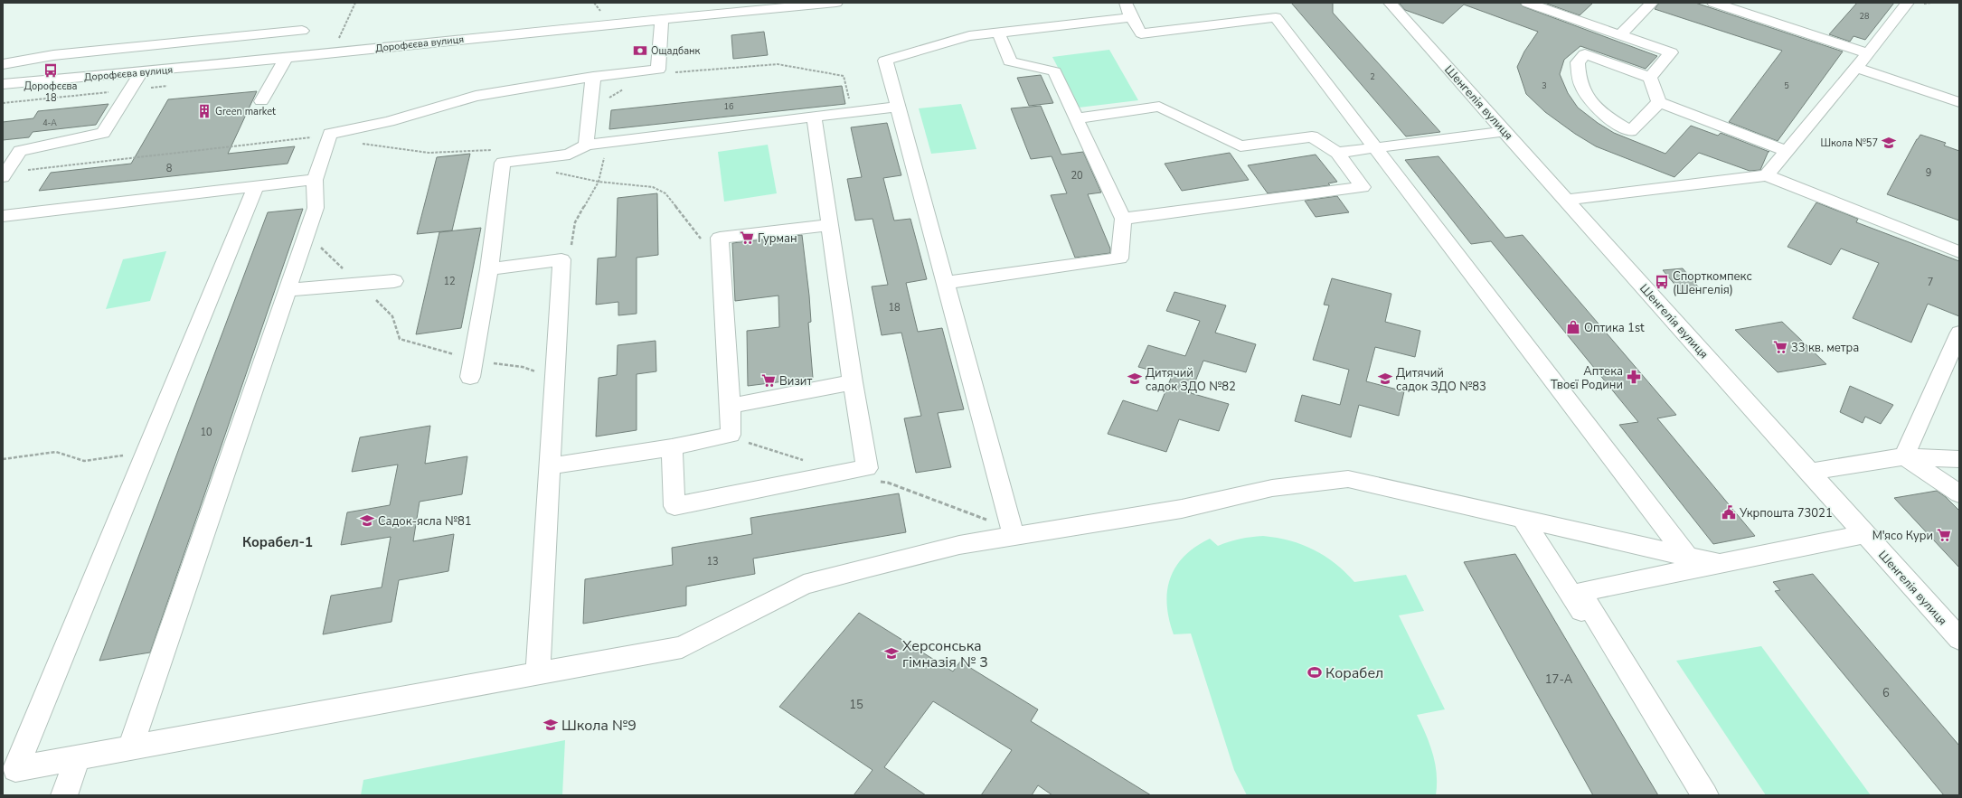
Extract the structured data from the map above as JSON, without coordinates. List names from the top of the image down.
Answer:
{
  "streets": {
    "street": ["Дорофєєва вулиця", "Шенгелія вулиця"]
  },
  "districts": ["Корабел-1"],
  "places": {
    "bank": ["Ощадбанк"],
    "bus stop": ["Дорофєєва 18", "Спорткомпекс (Шенгелія)"],
    "building": ["Green market"],
    "school or university": [
      "Школа №57",
      "Дитячий садок ЗДО №82",
      "Дитячий садок ЗДО №83",
      "Садок-ясла №81",
      "Херсонська гімназія № 3",
      "Школа №9"
    ],
    "supermarket": [
      "Гурман",
      "33 кв. метра",
      "Визит",
      "М'ясо Кури"
    ],
    "shop": ["Оптика 1st"],
    "pharmacy": ["Аптека Твоєї Родини"],
    "public building": ["Укрпошта 73021"],
    "sports": ["Корабел"]
  },
  "house_numbers": [
    "28",
    "2",
    "3",
    "5",
    "16",
    "4-А",
    "8",
    "9",
    "20",
    "12",
    "7",
    "18",
    "10",
    "13",
    "17-А",
    "6",
    "15"
  ]
}
